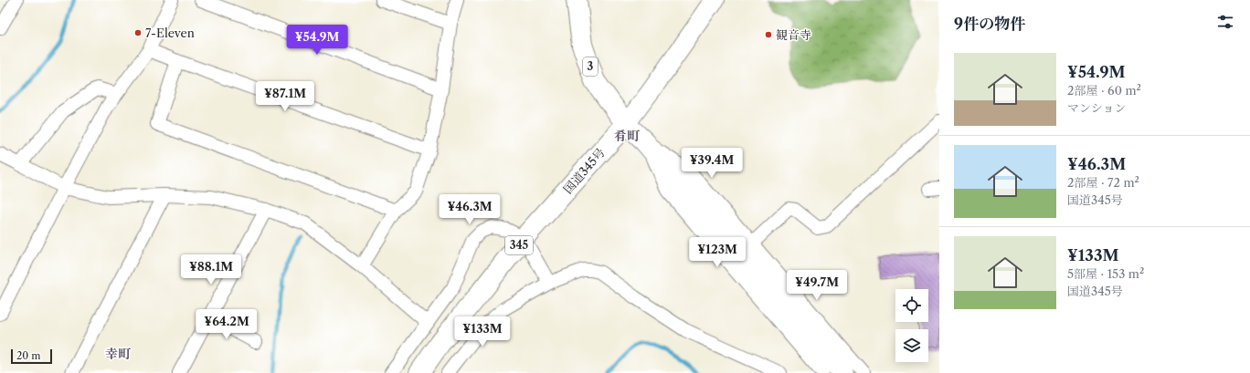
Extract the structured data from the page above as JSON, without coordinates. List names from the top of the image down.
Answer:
{
  "streets": {
    "main road": ["3", "国道345号", "345"]
  },
  "crossings": [
    ["3", "国道345号"]
  ],
  "districts": ["肴町", "幸町"],
  "places": ["7-Eleven", "観音寺"],
  "scale_bar": "20 m",
  "page": {
    "heading": "9件の物件",
    "price": [
      "¥54.9M",
      "¥87.1M",
      "¥39.4M",
      "¥46.3M",
      "¥123M",
      "¥88.1M",
      "¥49.7M",
      "¥64.2M",
      "¥133M"
    ],
    "list": [
      {
        "name": "¥54.9M",
        "note": "2部屋 · 60 m² · マンション"
      },
      {
        "name": "¥46.3M",
        "note": "2部屋 · 72 m² · 国道345号"
      },
      {
        "name": "¥133M",
        "note": "5部屋 · 153 m² · 国道345号"
      }
    ],
    "scale": "20 m"
  }
}
